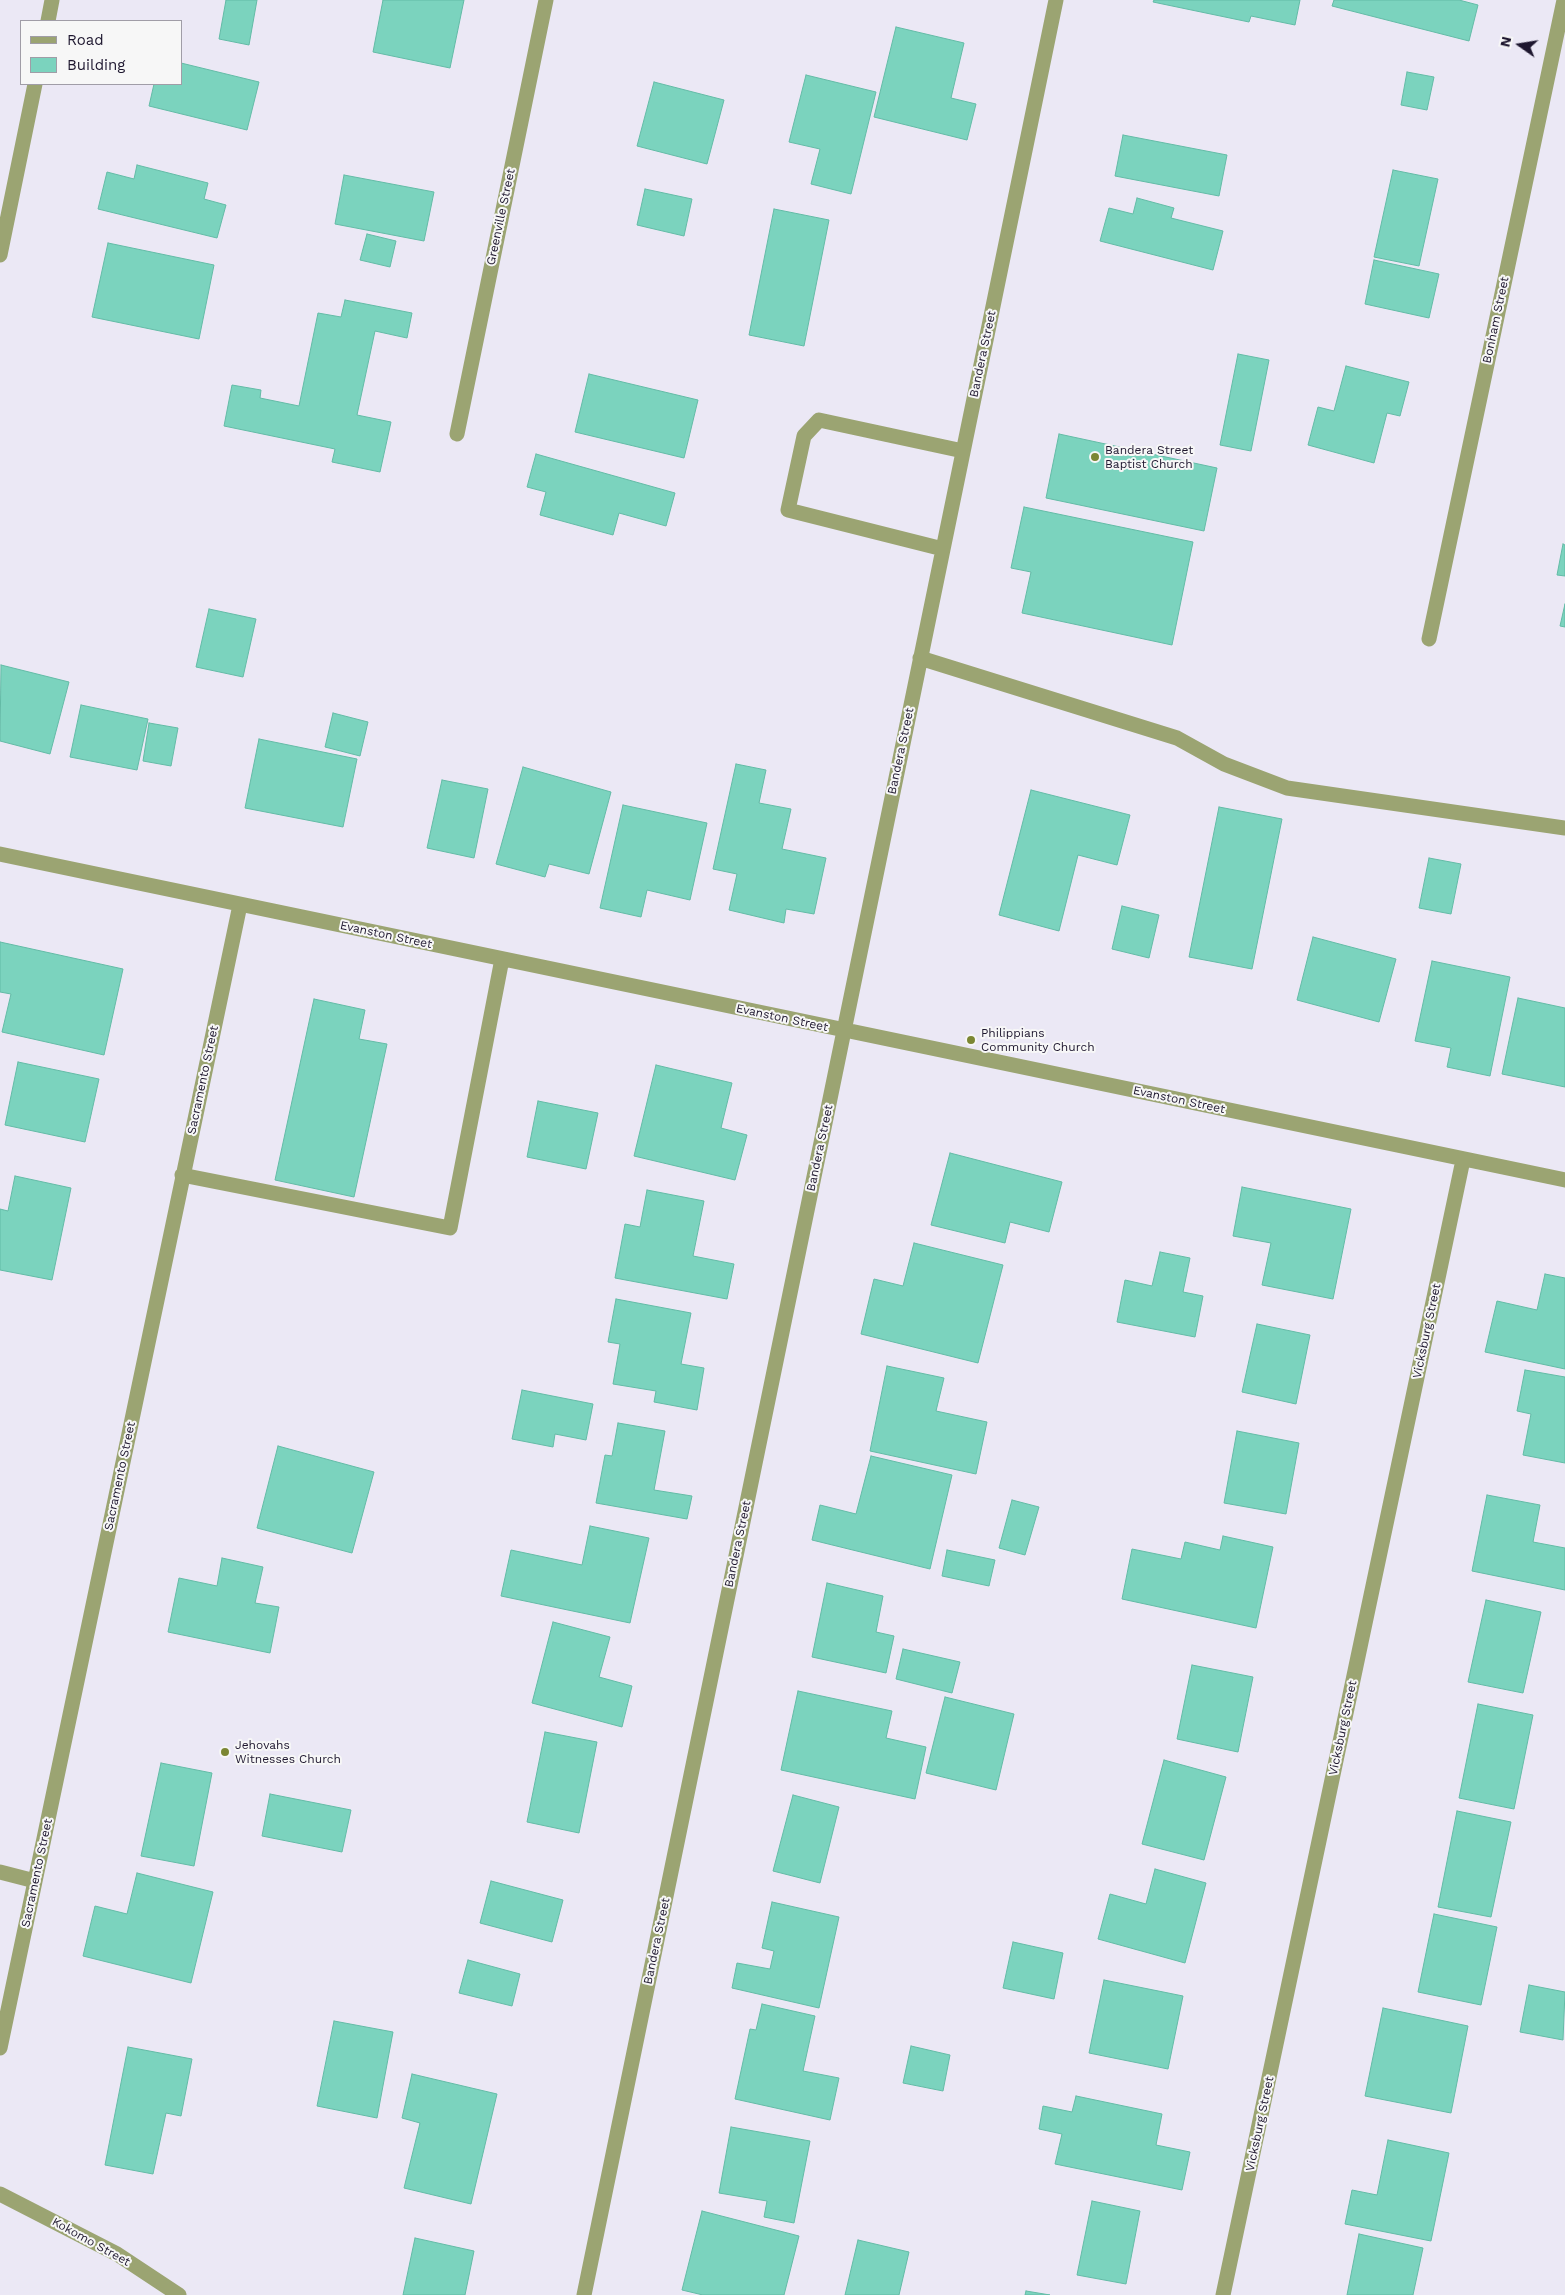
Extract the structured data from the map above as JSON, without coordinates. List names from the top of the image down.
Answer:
{
  "streets": {
    "street": [
      "Greenville Street",
      "Bonham Street",
      "Bandera Street",
      "Evanston Street",
      "Sacramento Street",
      "Vicksburg Street",
      "Kokomo Street"
    ]
  },
  "crossings": [
    ["Bandera Street", "Evanston Street"],
    ["Evanston Street", "Sacramento Street"],
    ["Evanston Street", "Vicksburg Street"]
  ],
  "places": ["Bandera Street Baptist Church", "Philippians Community Church", "Jehovahs Witnesses Church"],
  "legend": ["Road", "Building"],
  "north": "left"
}
